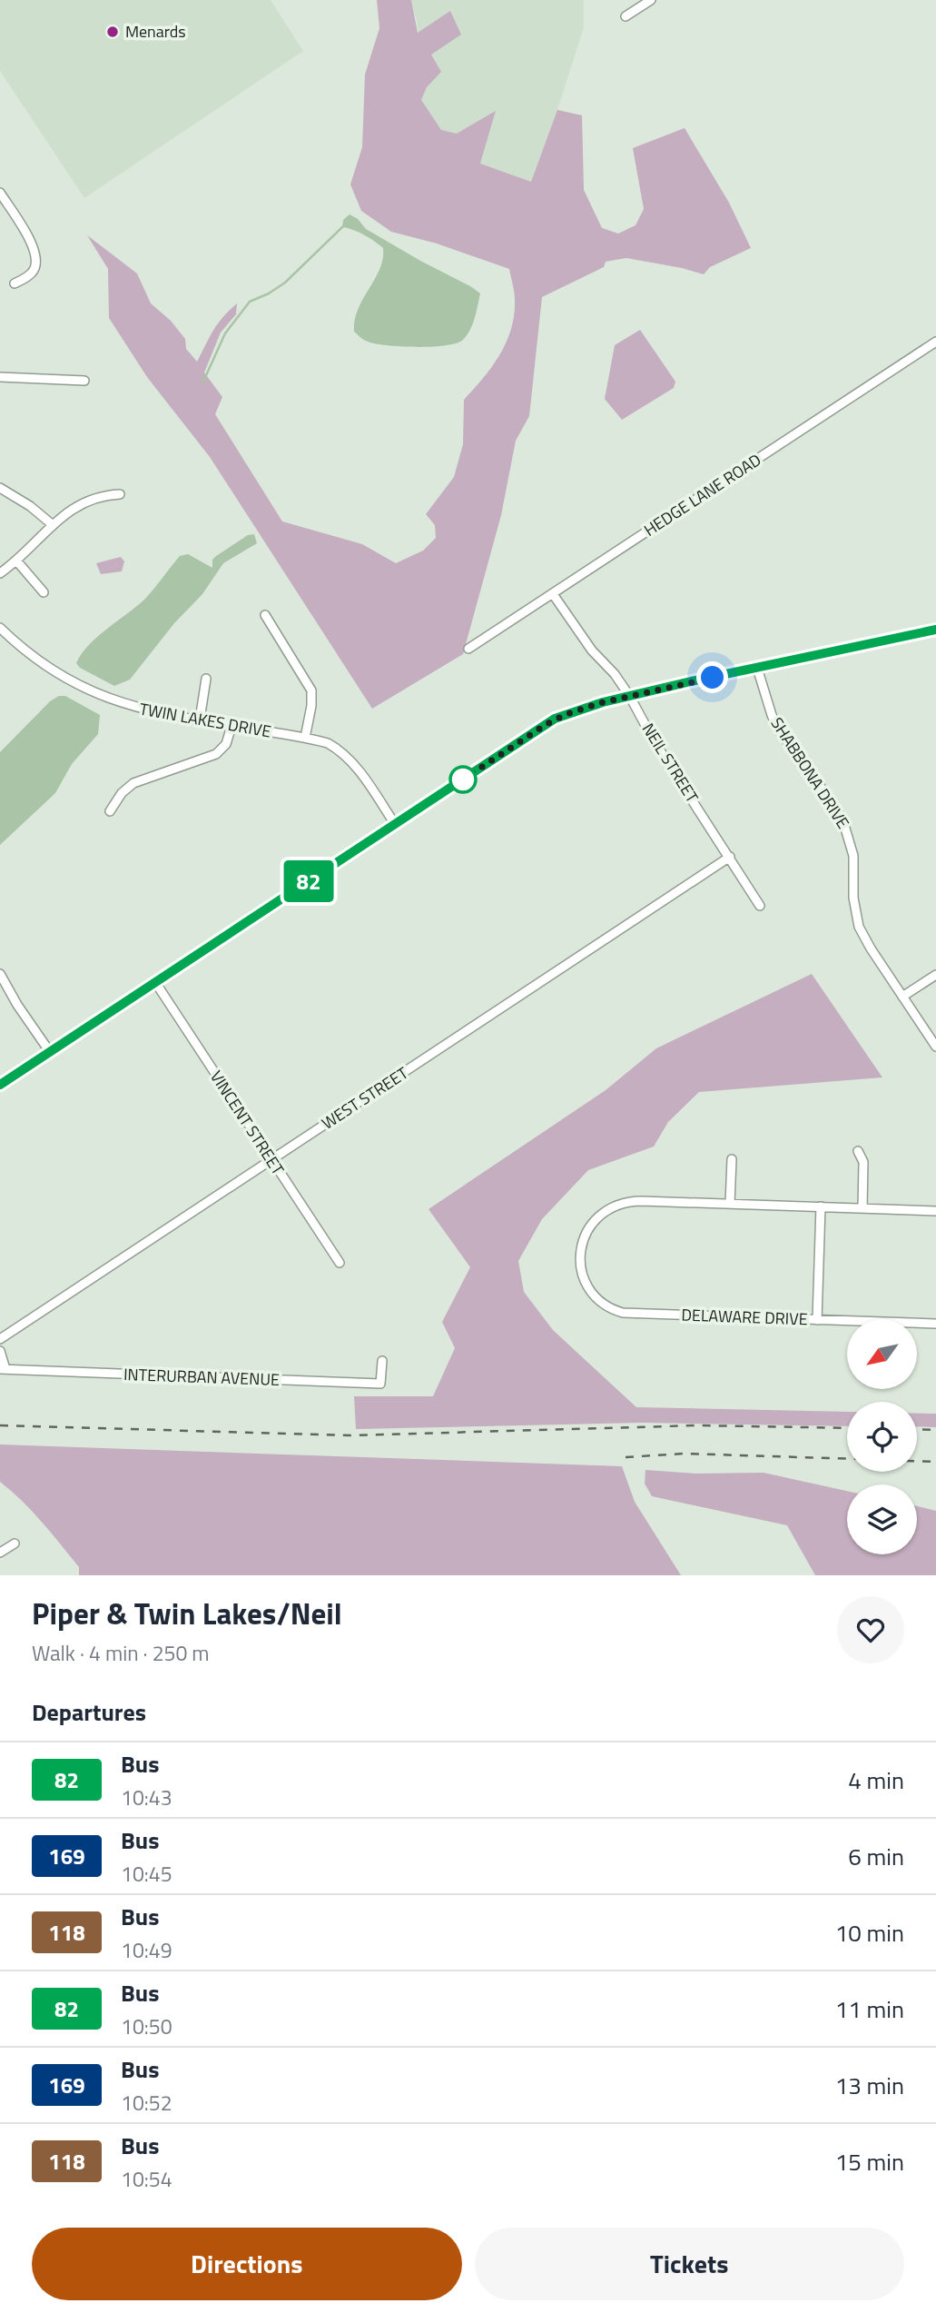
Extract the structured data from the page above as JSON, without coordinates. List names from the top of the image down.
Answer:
{
  "streets": {
    "street": [
      "HEDGE LANE ROAD",
      "TWIN LAKES DRIVE",
      "NEIL STREET",
      "SHABBONA DRIVE",
      "WEST STREET",
      "VINCENT STREET",
      "DELAWARE DRIVE",
      "INTERURBAN AVENUE"
    ]
  },
  "crossings": [
    ["HEDGE LANE ROAD", "NEIL STREET"],
    ["NEIL STREET", "WEST STREET"],
    ["WEST STREET", "VINCENT STREET"]
  ],
  "places": ["Menards"],
  "lines": ["bus line 82"],
  "north": "bottom left",
  "page": {
    "on_map": "82",
    "heading": [
      ["Piper & Twin Lakes/Neil", "Walk · 4 min · 250 m"],
      "Departures"
    ],
    "list": [
      {
        "mark": "82",
        "name": "Bus",
        "note": "10:43",
        "value": "4 min"
      },
      {
        "mark": "169",
        "name": "Bus",
        "note": "10:45",
        "value": "6 min"
      },
      {
        "mark": "118",
        "name": "Bus",
        "note": "10:49",
        "value": "10 min"
      },
      {
        "mark": "82",
        "name": "Bus",
        "note": "10:50",
        "value": "11 min"
      },
      {
        "mark": "169",
        "name": "Bus",
        "note": "10:52",
        "value": "13 min"
      },
      {
        "mark": "118",
        "name": "Bus",
        "note": "10:54",
        "value": "15 min"
      }
    ],
    "buttons": ["Directions", "Tickets"]
  }
}
